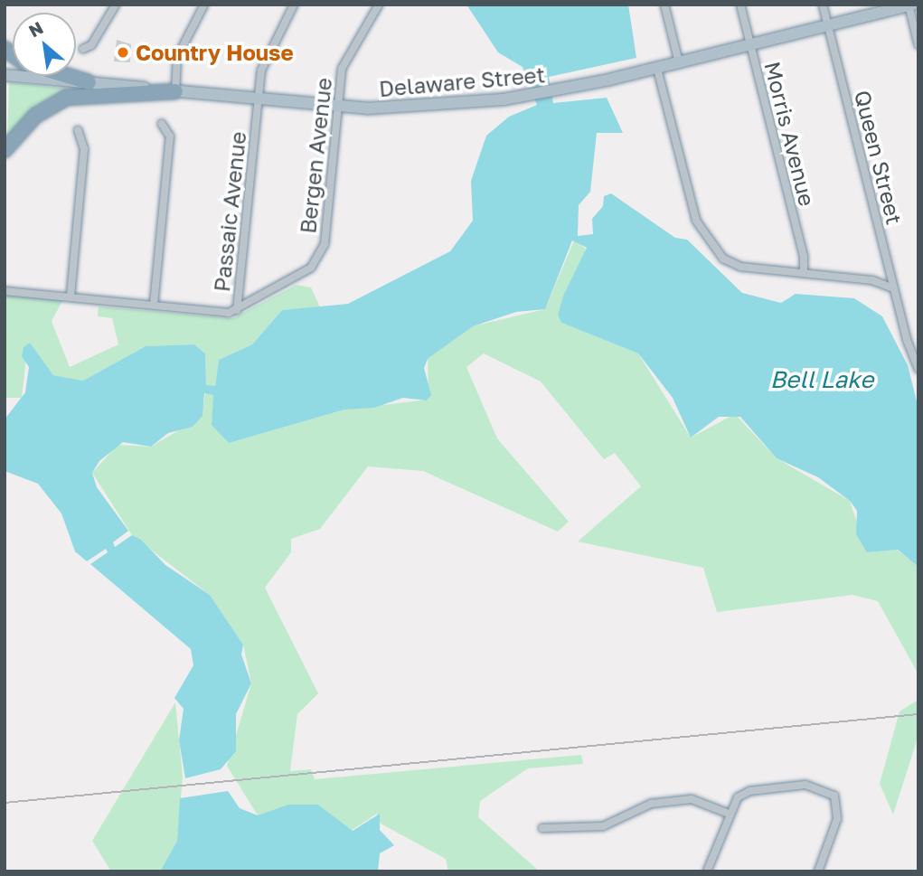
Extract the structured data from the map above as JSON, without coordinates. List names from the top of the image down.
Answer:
{
  "streets": {
    "main road": ["Delaware Street"],
    "street": [
      "Morris Avenue",
      "Bergen Avenue",
      "Queen Street",
      "Passaic Avenue"
    ]
  },
  "crossings": [
    ["Delaware Street", "Morris Avenue"],
    ["Delaware Street", "Bergen Avenue"],
    ["Delaware Street", "Queen Street"],
    ["Delaware Street", "Passaic Avenue"],
    ["Bergen Avenue", "Passaic Avenue"]
  ],
  "water": ["Bell Lake"],
  "places": ["Country House"],
  "north": "top left"
}
